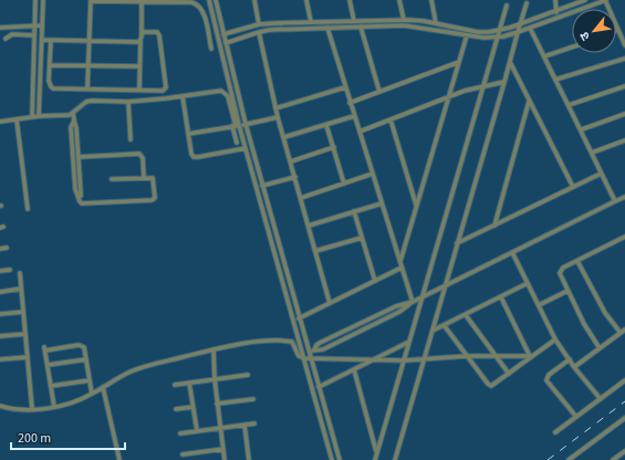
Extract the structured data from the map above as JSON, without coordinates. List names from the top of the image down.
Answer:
{
  "scale_bar": "200 m",
  "north": "bottom left"
}
